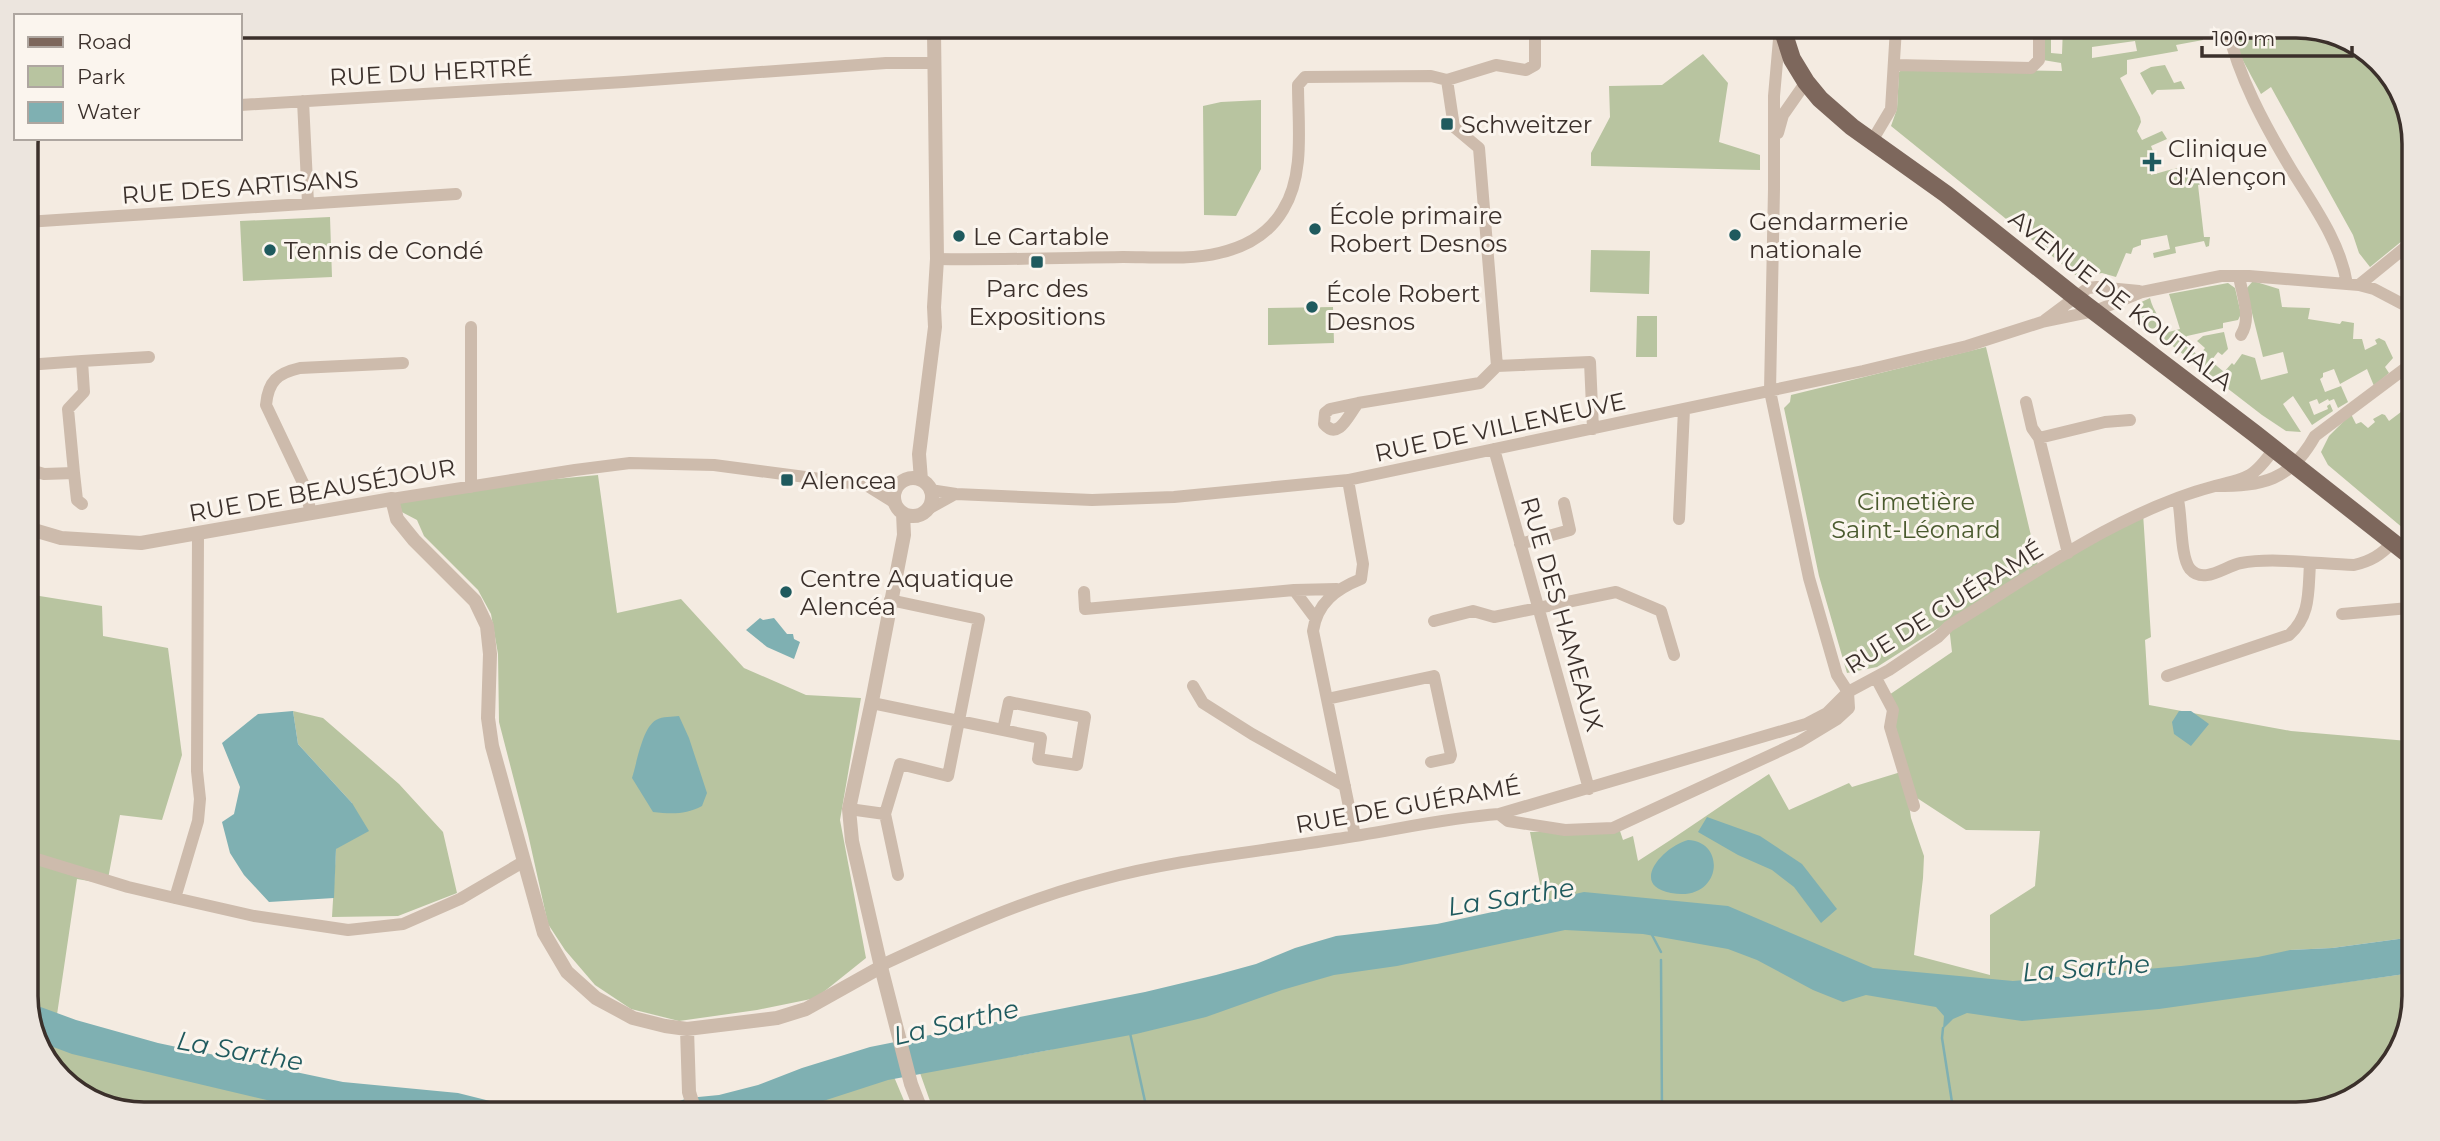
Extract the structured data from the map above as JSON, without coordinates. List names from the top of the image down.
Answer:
{
  "streets": {
    "main road": ["AVENUE DE KOUTIALA"],
    "street": [
      "RUE DU HERTRÉ",
      "RUE DES ARTISANS",
      "RUE DE VILLENEUVE",
      "RUE DE BEAUSÉJOUR",
      "RUE DE GUÉRAMÉ",
      "RUE DES HAMEAUX"
    ]
  },
  "crossings": [
    ["AVENUE DE KOUTIALA", "RUE DE VILLENEUVE"],
    ["AVENUE DE KOUTIALA", "RUE DE GUÉRAMÉ"],
    ["RUE DE VILLENEUVE", "RUE DES HAMEAUX"],
    ["RUE DE GUÉRAMÉ", "RUE DES HAMEAUX"]
  ],
  "water": ["La Sarthe"],
  "parks": ["Cimetière Saint-Léonard"],
  "places": {
    "transit": ["Schweitzer", "Parc des Expositions", "Alencea"],
    "health": ["Clinique d'Alençon"],
    "other": [
      "École primaire Robert Desnos",
      "Gendarmerie nationale",
      "Le Cartable",
      "Tennis de Condé",
      "École Robert Desnos",
      "Centre Aquatique Alencéa"
    ]
  },
  "legend": ["Road", "Park", "Water"],
  "scale_bar": "100 m"
}
